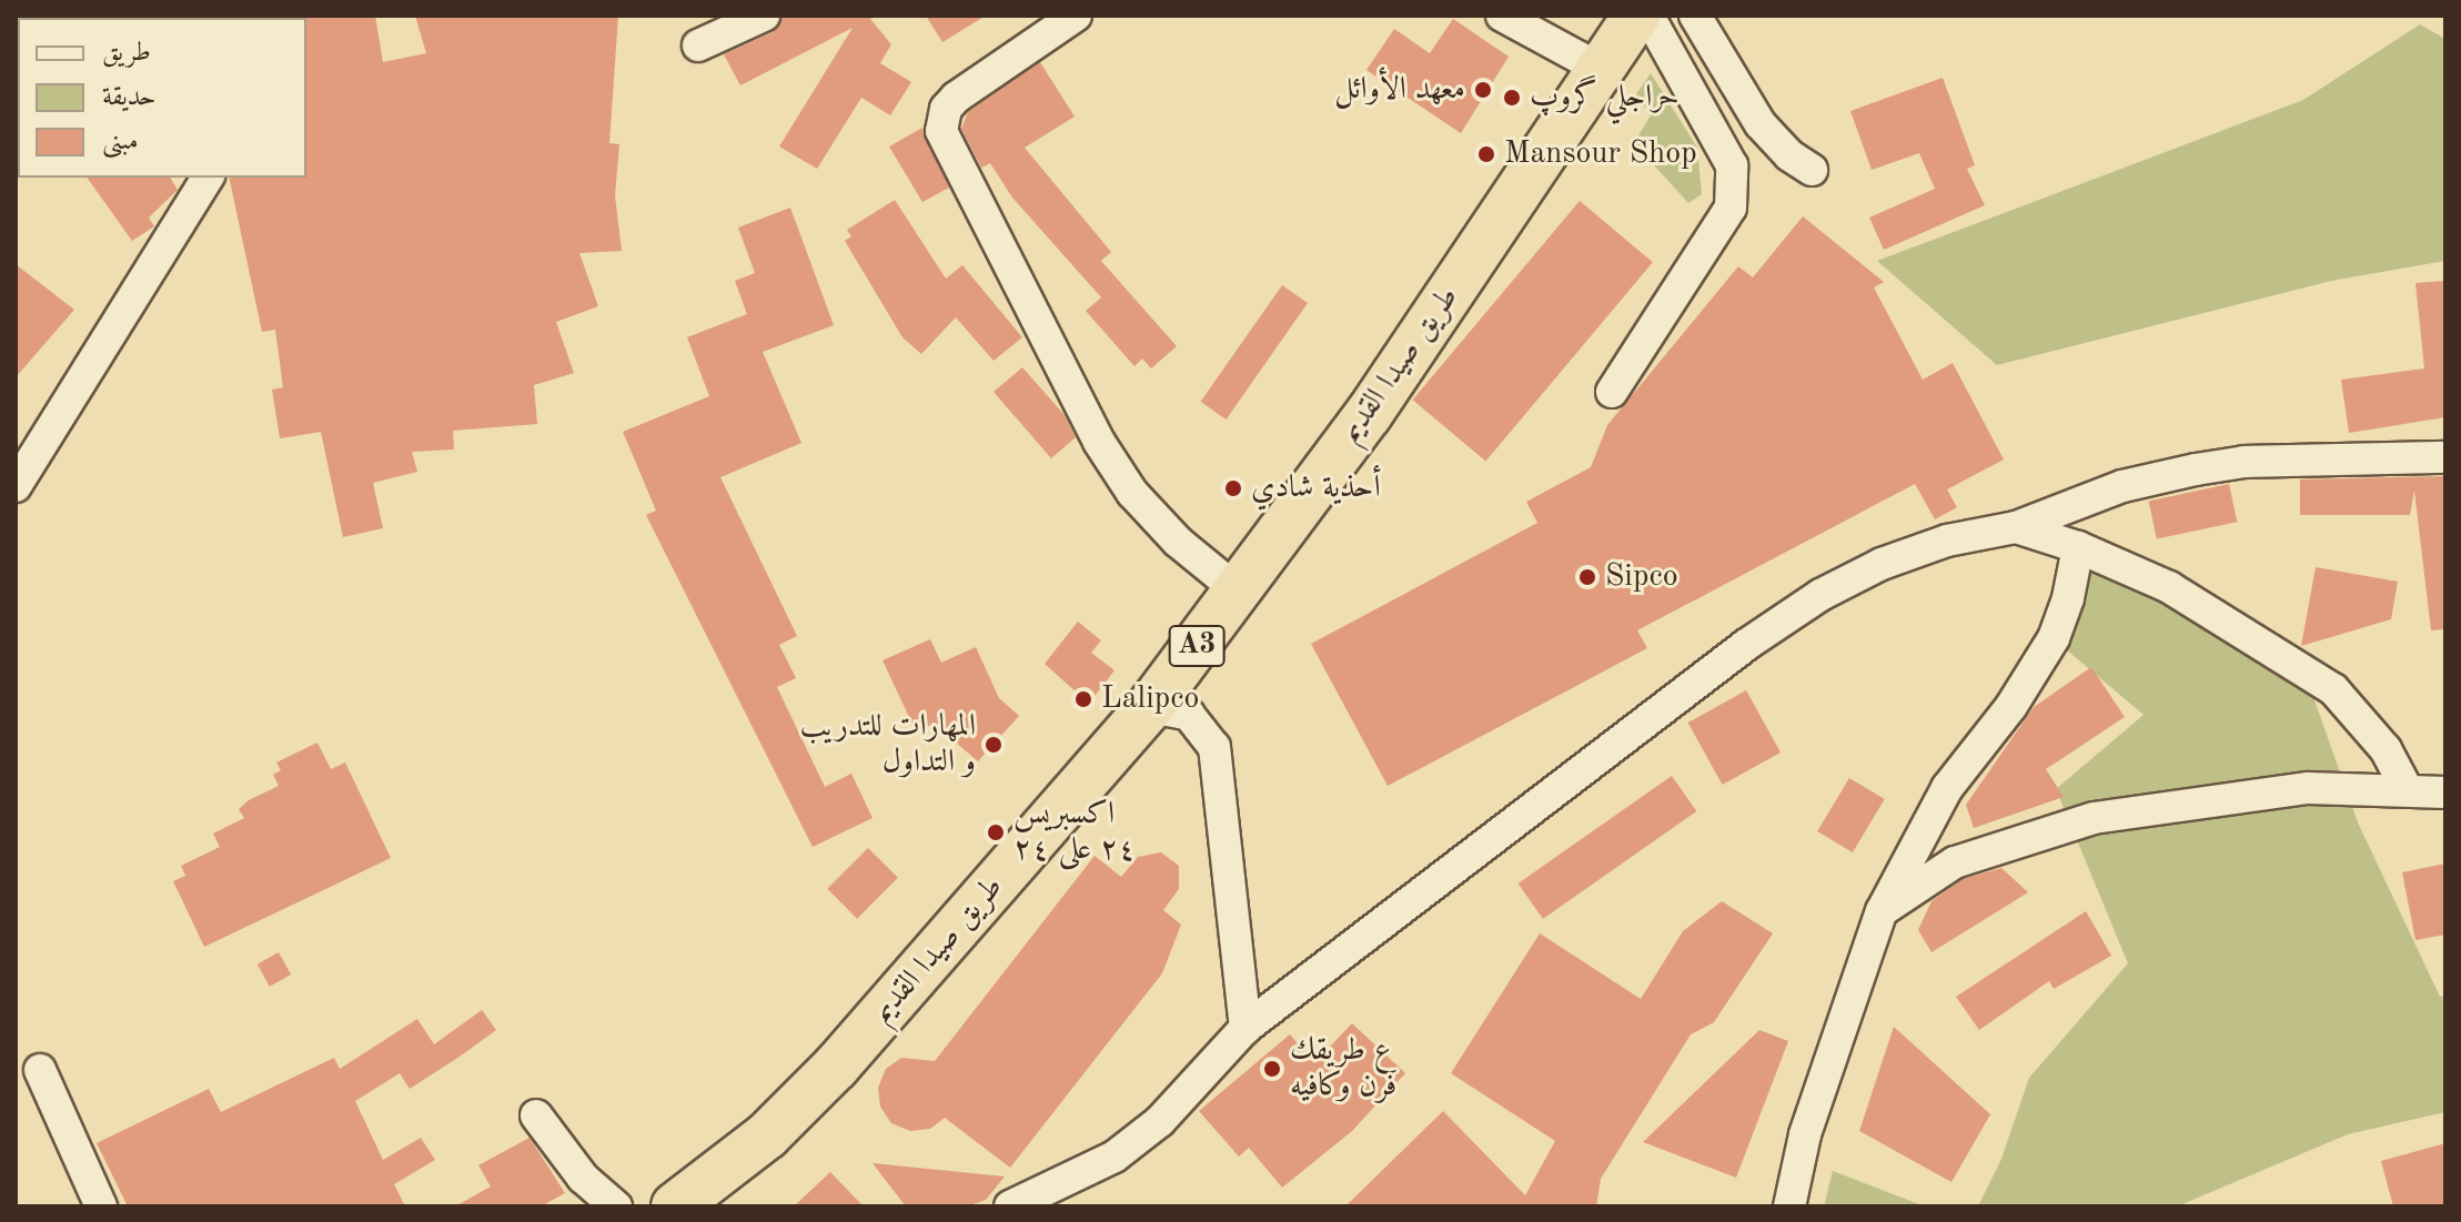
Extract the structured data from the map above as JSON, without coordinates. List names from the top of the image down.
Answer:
{
  "streets": {
    "highway": ["طريق صيدا القديم", "A3"]
  },
  "places": [
    "معهد الأوائل",
    "حراجلي گروپ",
    "Mansour Shop",
    "أحذية شادي",
    "Sipco",
    "Lalipco",
    "المهارات للتدريب و التداول",
    "اكسبريس ٢٤ على ٢٤",
    "ع طريقك فرن وكافيه"
  ],
  "legend": ["طريق", "حديقة", "مبنى"]
}
